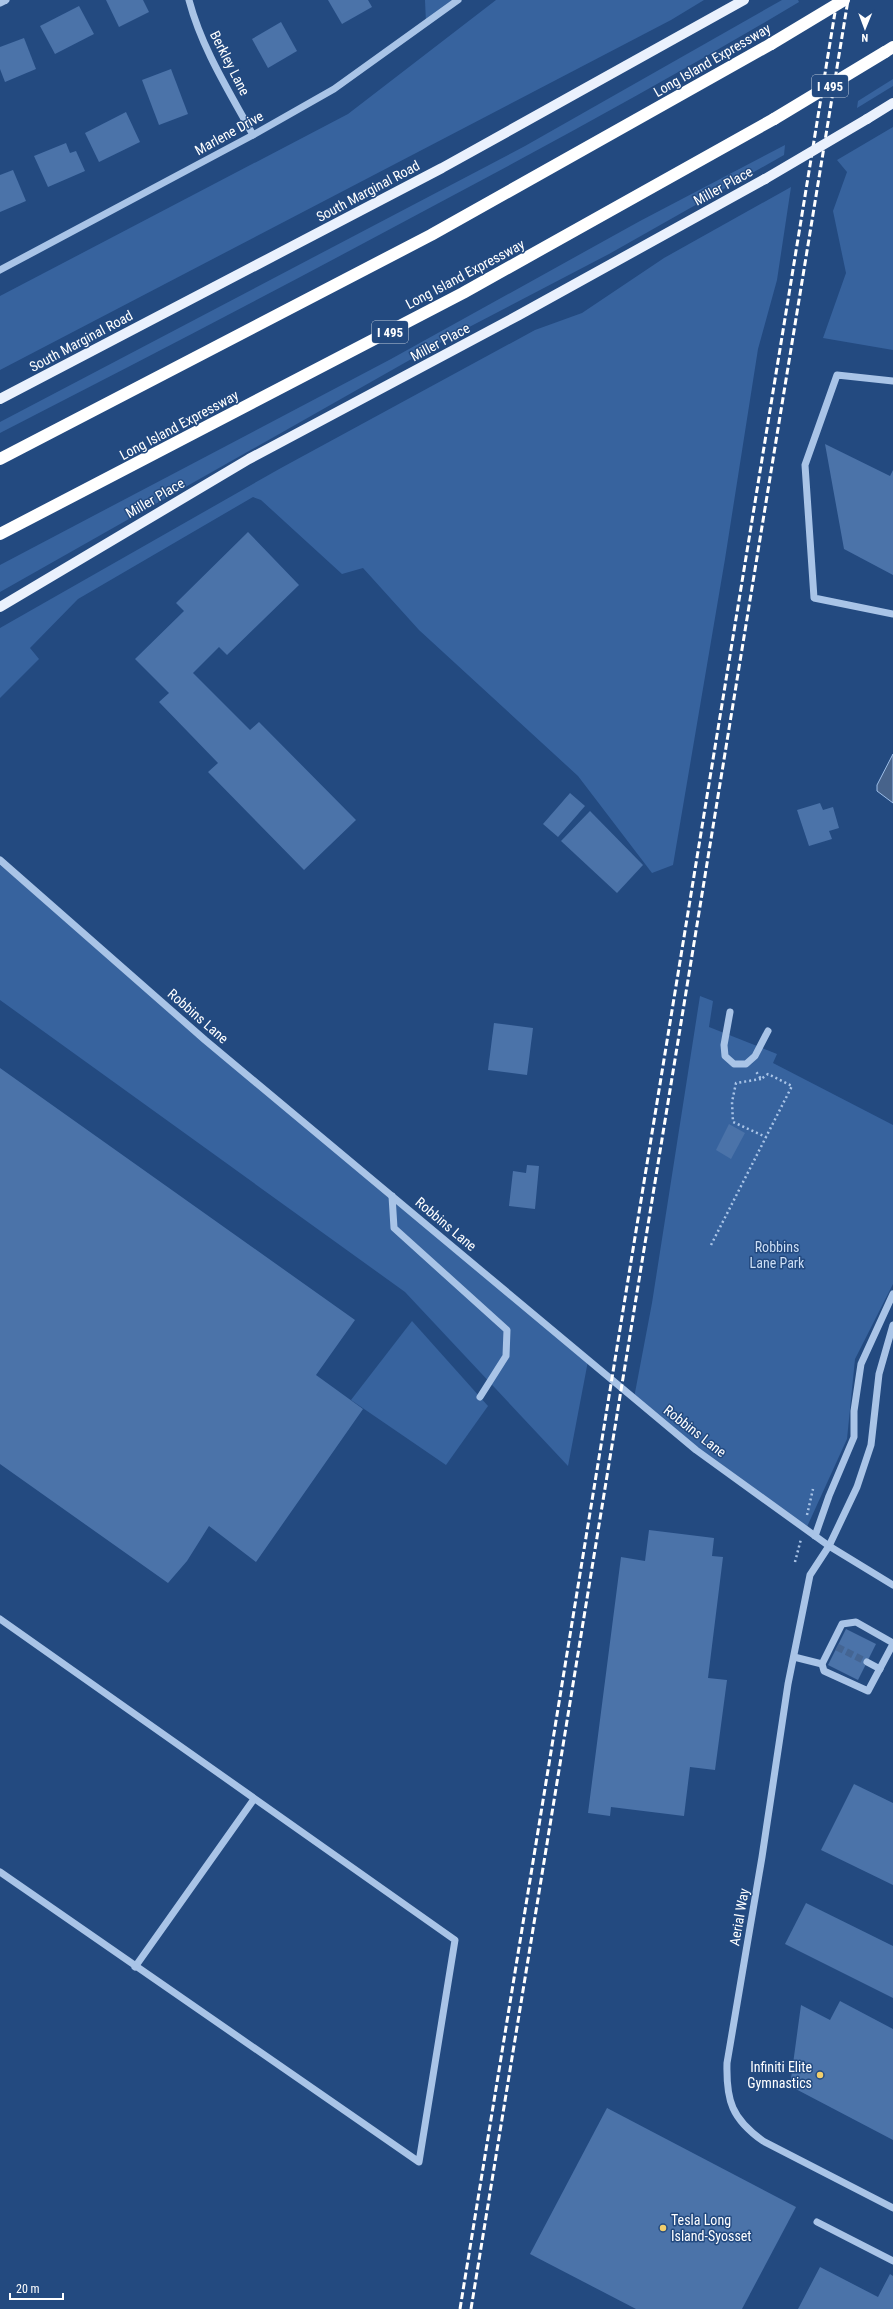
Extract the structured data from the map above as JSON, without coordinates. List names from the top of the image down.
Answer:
{
  "streets": {
    "highway": ["Long Island Expressway", "I 495"],
    "main road": ["Miller Place", "South Marginal Road"],
    "street": [
      "Berkley Lane",
      "Marlene Drive",
      "Robbins Lane",
      "Aerial Way"
    ]
  },
  "crossings": [
    ["Berkley Lane", "Marlene Drive"],
    ["Robbins Lane", "Aerial Way"]
  ],
  "parks": ["Robbins Lane Park"],
  "places": ["Infiniti Elite Gymnastics", "Tesla Long Island-Syosset"],
  "scale_bar": "20 m",
  "north": "bottom"
}
